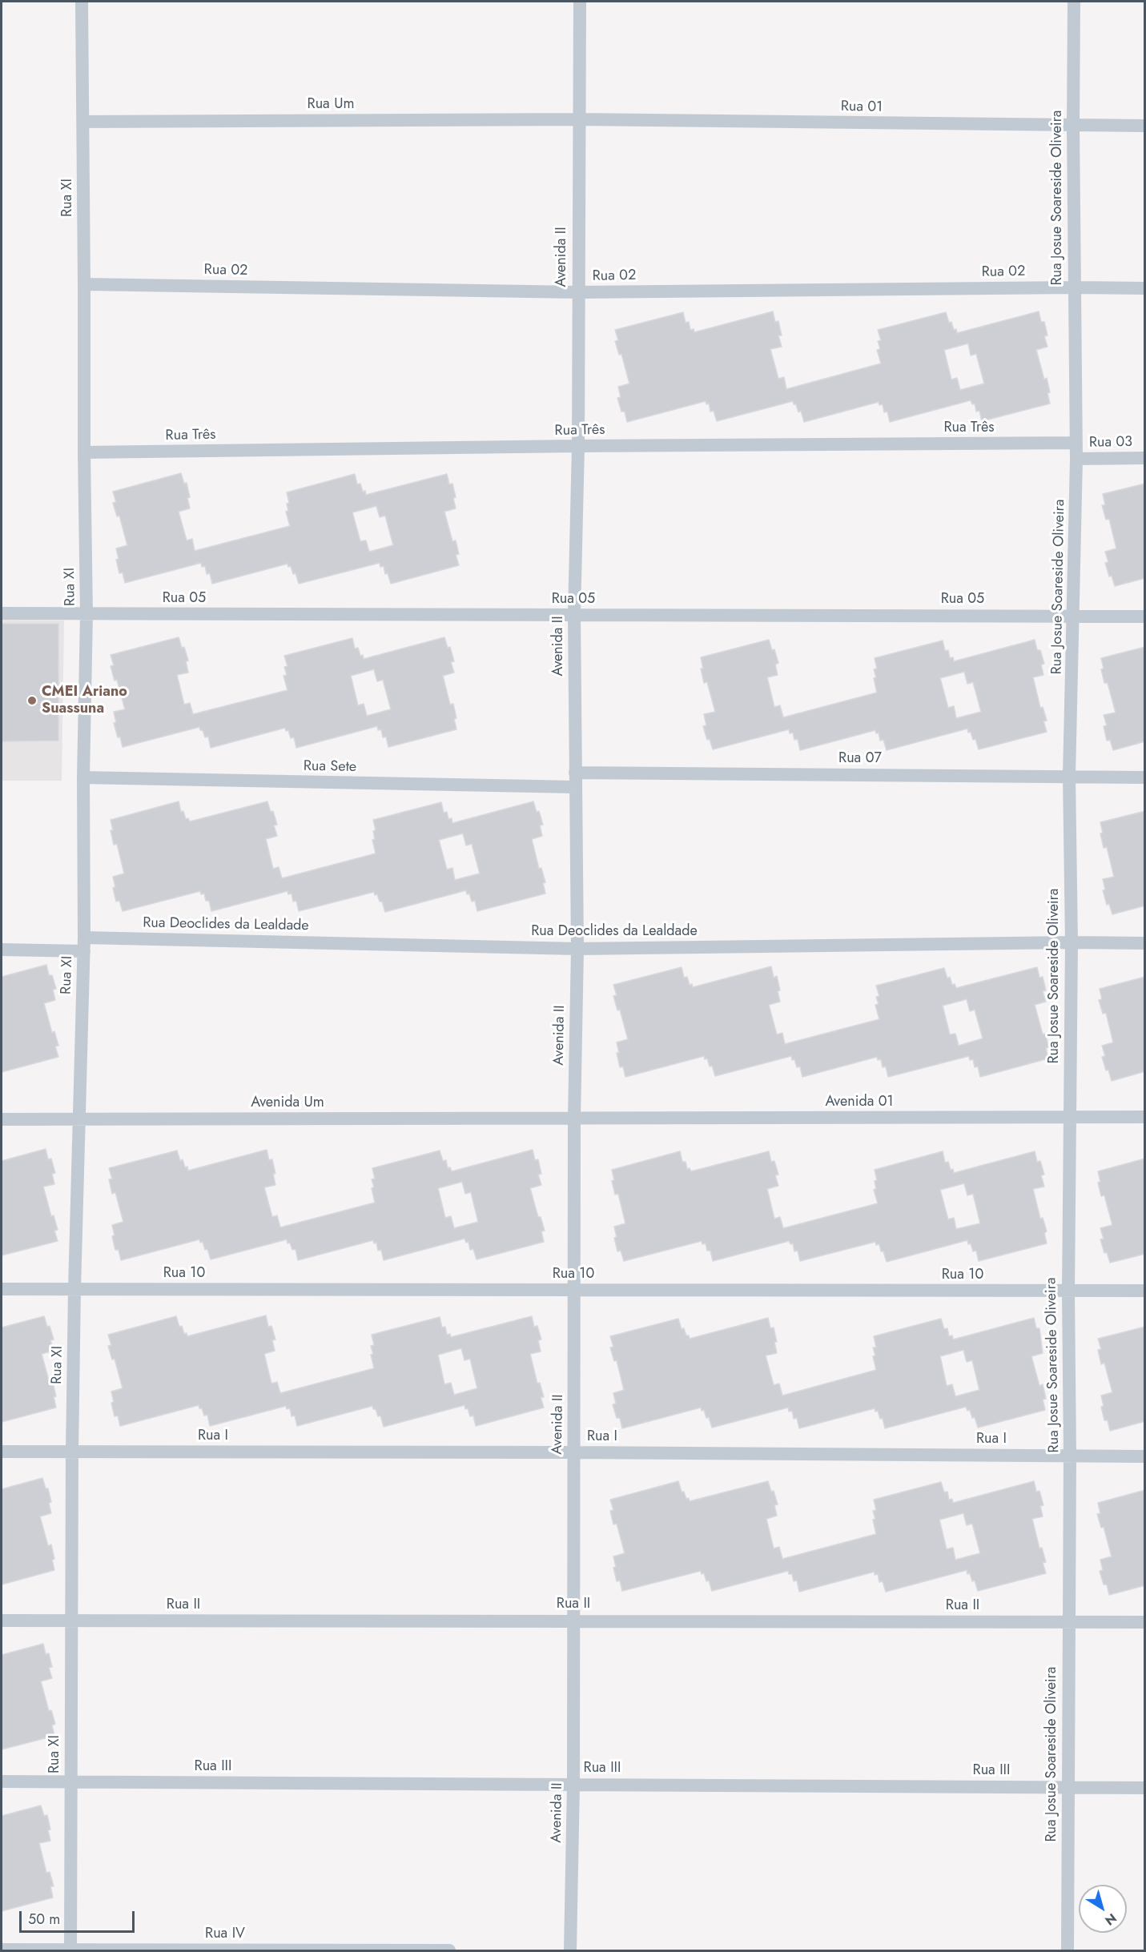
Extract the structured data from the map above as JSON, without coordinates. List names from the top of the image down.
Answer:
{
  "streets": {
    "street": [
      "Rua Um",
      "Rua 01",
      "Rua XI",
      "Rua Josue Soareside Oliveira",
      "Avenida II",
      "Rua 02",
      "Rua Três",
      "Rua 03",
      "Rua 05",
      "Rua 07",
      "Rua Sete",
      "Rua Deoclides da Lealdade",
      "Avenida 01",
      "Avenida Um",
      "Rua 10",
      "Rua I",
      "Rua II",
      "Rua III",
      "Rua IV"
    ]
  },
  "crossings": [
    ["Rua Um", "Rua 01"],
    ["Rua Um", "Rua XI"],
    ["Rua Um", "Avenida II"],
    ["Rua 01", "Rua Josue Soareside Oliveira"],
    ["Rua 01", "Avenida II"],
    ["Rua XI", "Rua 02"],
    ["Rua XI", "Rua Três"],
    ["Rua XI", "Rua 05"],
    ["Rua XI", "Rua Sete"],
    ["Rua XI", "Rua Deoclides da Lealdade"],
    ["Rua XI", "Avenida Um"],
    ["Rua XI", "Rua 10"],
    ["Rua XI", "Rua I"],
    ["Rua XI", "Rua II"],
    ["Rua XI", "Rua III"],
    ["Rua XI", "Rua IV"],
    ["Rua Josue Soareside Oliveira", "Rua 02"],
    ["Rua Josue Soareside Oliveira", "Rua Três"],
    ["Rua Josue Soareside Oliveira", "Rua 03"],
    ["Rua Josue Soareside Oliveira", "Rua 05"],
    ["Rua Josue Soareside Oliveira", "Rua 07"],
    ["Rua Josue Soareside Oliveira", "Rua Deoclides da Lealdade"],
    ["Rua Josue Soareside Oliveira", "Avenida 01"],
    ["Rua Josue Soareside Oliveira", "Rua 10"],
    ["Rua Josue Soareside Oliveira", "Rua I"],
    ["Rua Josue Soareside Oliveira", "Rua II"],
    ["Rua Josue Soareside Oliveira", "Rua III"],
    ["Avenida II", "Rua 02"],
    ["Avenida II", "Rua Três"],
    ["Avenida II", "Rua 05"],
    ["Avenida II", "Rua 07"],
    ["Avenida II", "Rua Sete"],
    ["Avenida II", "Rua Deoclides da Lealdade"],
    ["Avenida II", "Avenida 01"],
    ["Avenida II", "Avenida Um"],
    ["Avenida II", "Rua 10"],
    ["Avenida II", "Rua I"],
    ["Avenida II", "Rua II"],
    ["Avenida II", "Rua III"],
    ["Avenida 01", "Avenida Um"]
  ],
  "places": ["CMEI Ariano Suassuna"],
  "scale_bar": "50 m",
  "north": "bottom right"
}
